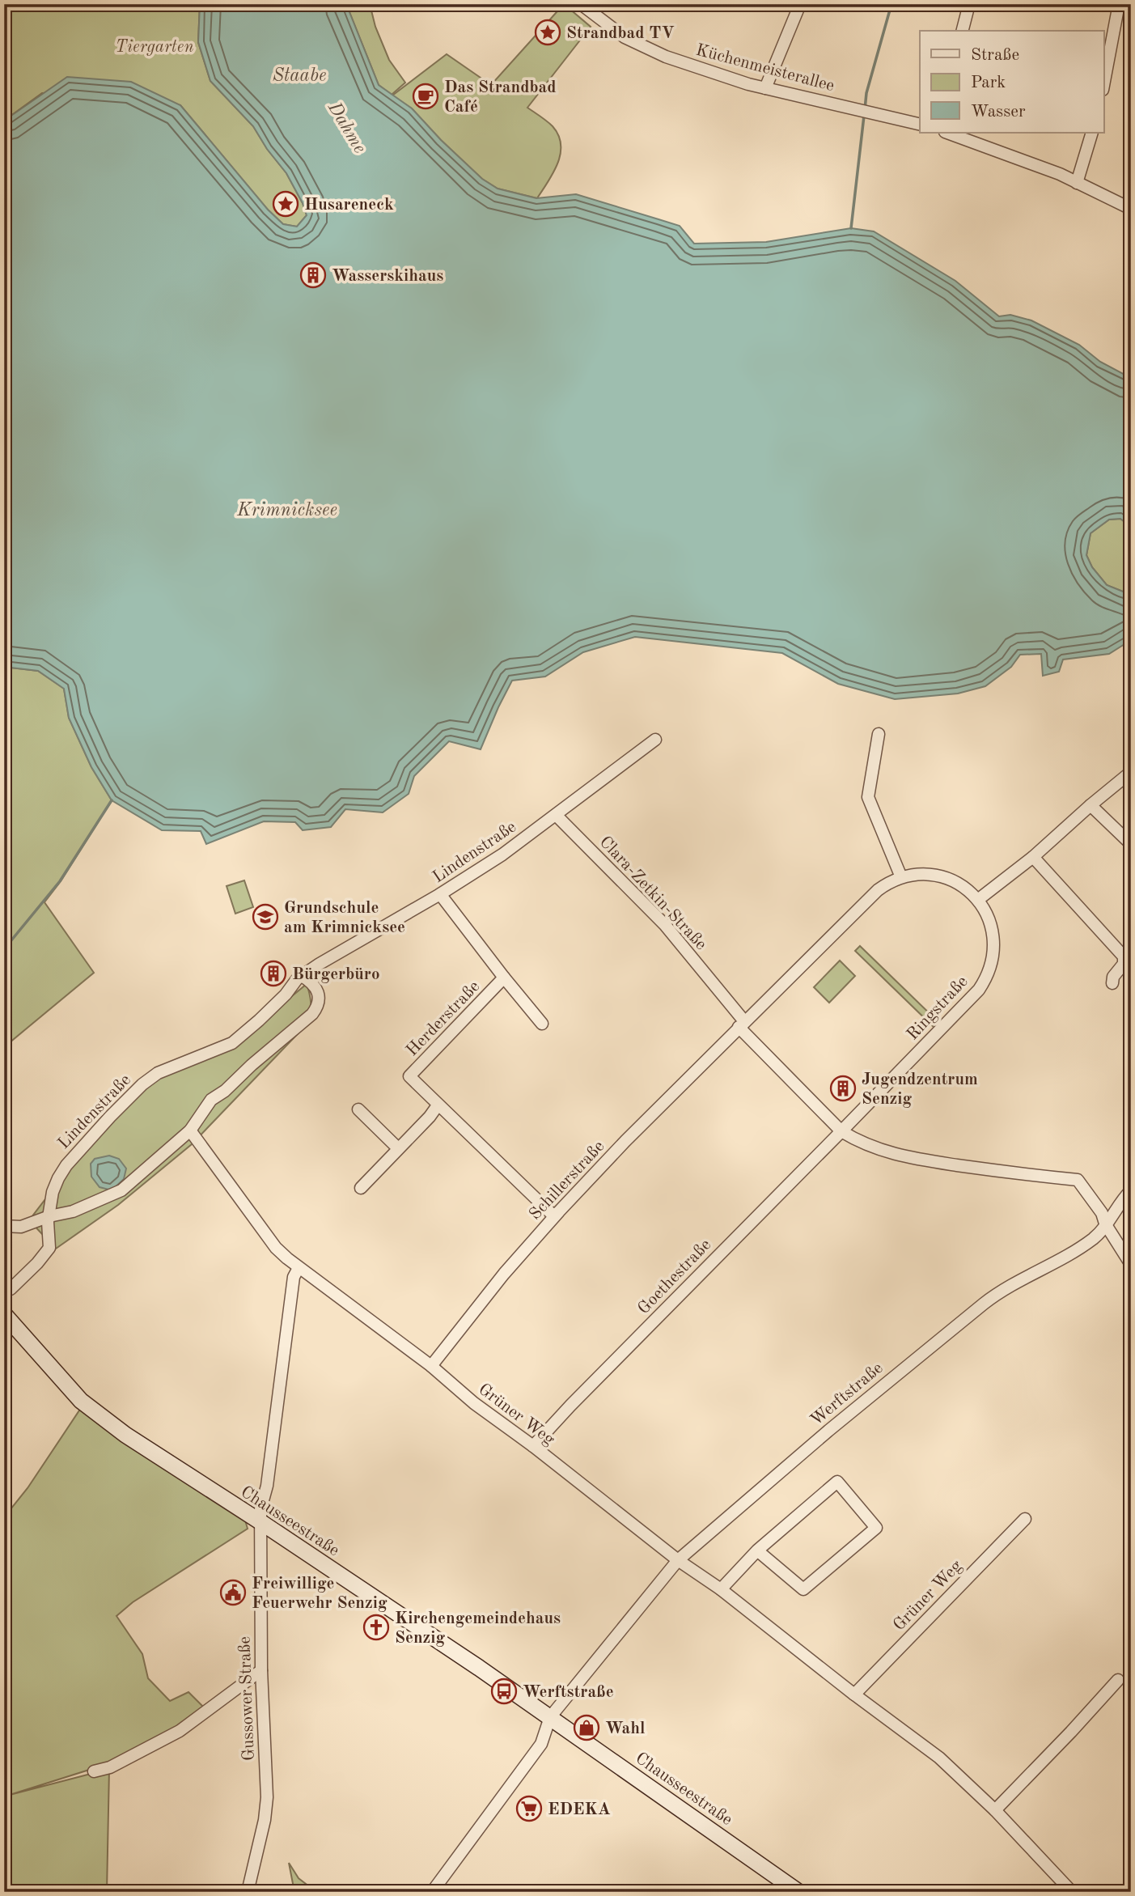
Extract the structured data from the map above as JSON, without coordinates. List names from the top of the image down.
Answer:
{
  "streets": {
    "main road": ["Chausseestraße"],
    "street": [
      "Küchenmeisterallee",
      "Lindenstraße",
      "Clara-Zetkin-Straße",
      "Ringstraße",
      "Herderstraße",
      "Schillerstraße",
      "Goethestraße",
      "Werftstraße",
      "Grüner Weg",
      "Gussower Straße"
    ]
  },
  "crossings": [
    ["Lindenstraße", "Clara-Zetkin-Straße"],
    ["Lindenstraße", "Herderstraße"],
    ["Clara-Zetkin-Straße", "Ringstraße"],
    ["Clara-Zetkin-Straße", "Schillerstraße"],
    ["Clara-Zetkin-Straße", "Goethestraße"],
    ["Ringstraße", "Goethestraße"],
    ["Herderstraße", "Schillerstraße"],
    ["Schillerstraße", "Grüner Weg"],
    ["Goethestraße", "Grüner Weg"],
    ["Werftstraße", "Grüner Weg"],
    ["Werftstraße", "Chausseestraße"],
    ["Grüner Weg", "Gussower Straße"],
    ["Chausseestraße", "Gussower Straße"]
  ],
  "water": ["Staabe", "Dahme", "Krimnicksee"],
  "parks": ["Tiergarten"],
  "places": {
    "place": ["Strandbad TV", "Husareneck"],
    "cafe": ["Das Strandbad Café"],
    "building": ["Wasserskihaus", "Bürgerbüro", "Jugendzentrum Senzig"],
    "school or university": ["Grundschule am Krimnicksee"],
    "public building": ["Freiwillige Feuerwehr Senzig"],
    "church": ["Kirchengemeindehaus Senzig"],
    "bus stop": ["Werftstraße"],
    "shop": ["Wahl"],
    "supermarket": ["EDEKA"]
  },
  "legend": ["Straße", "Park", "Wasser"]
}
